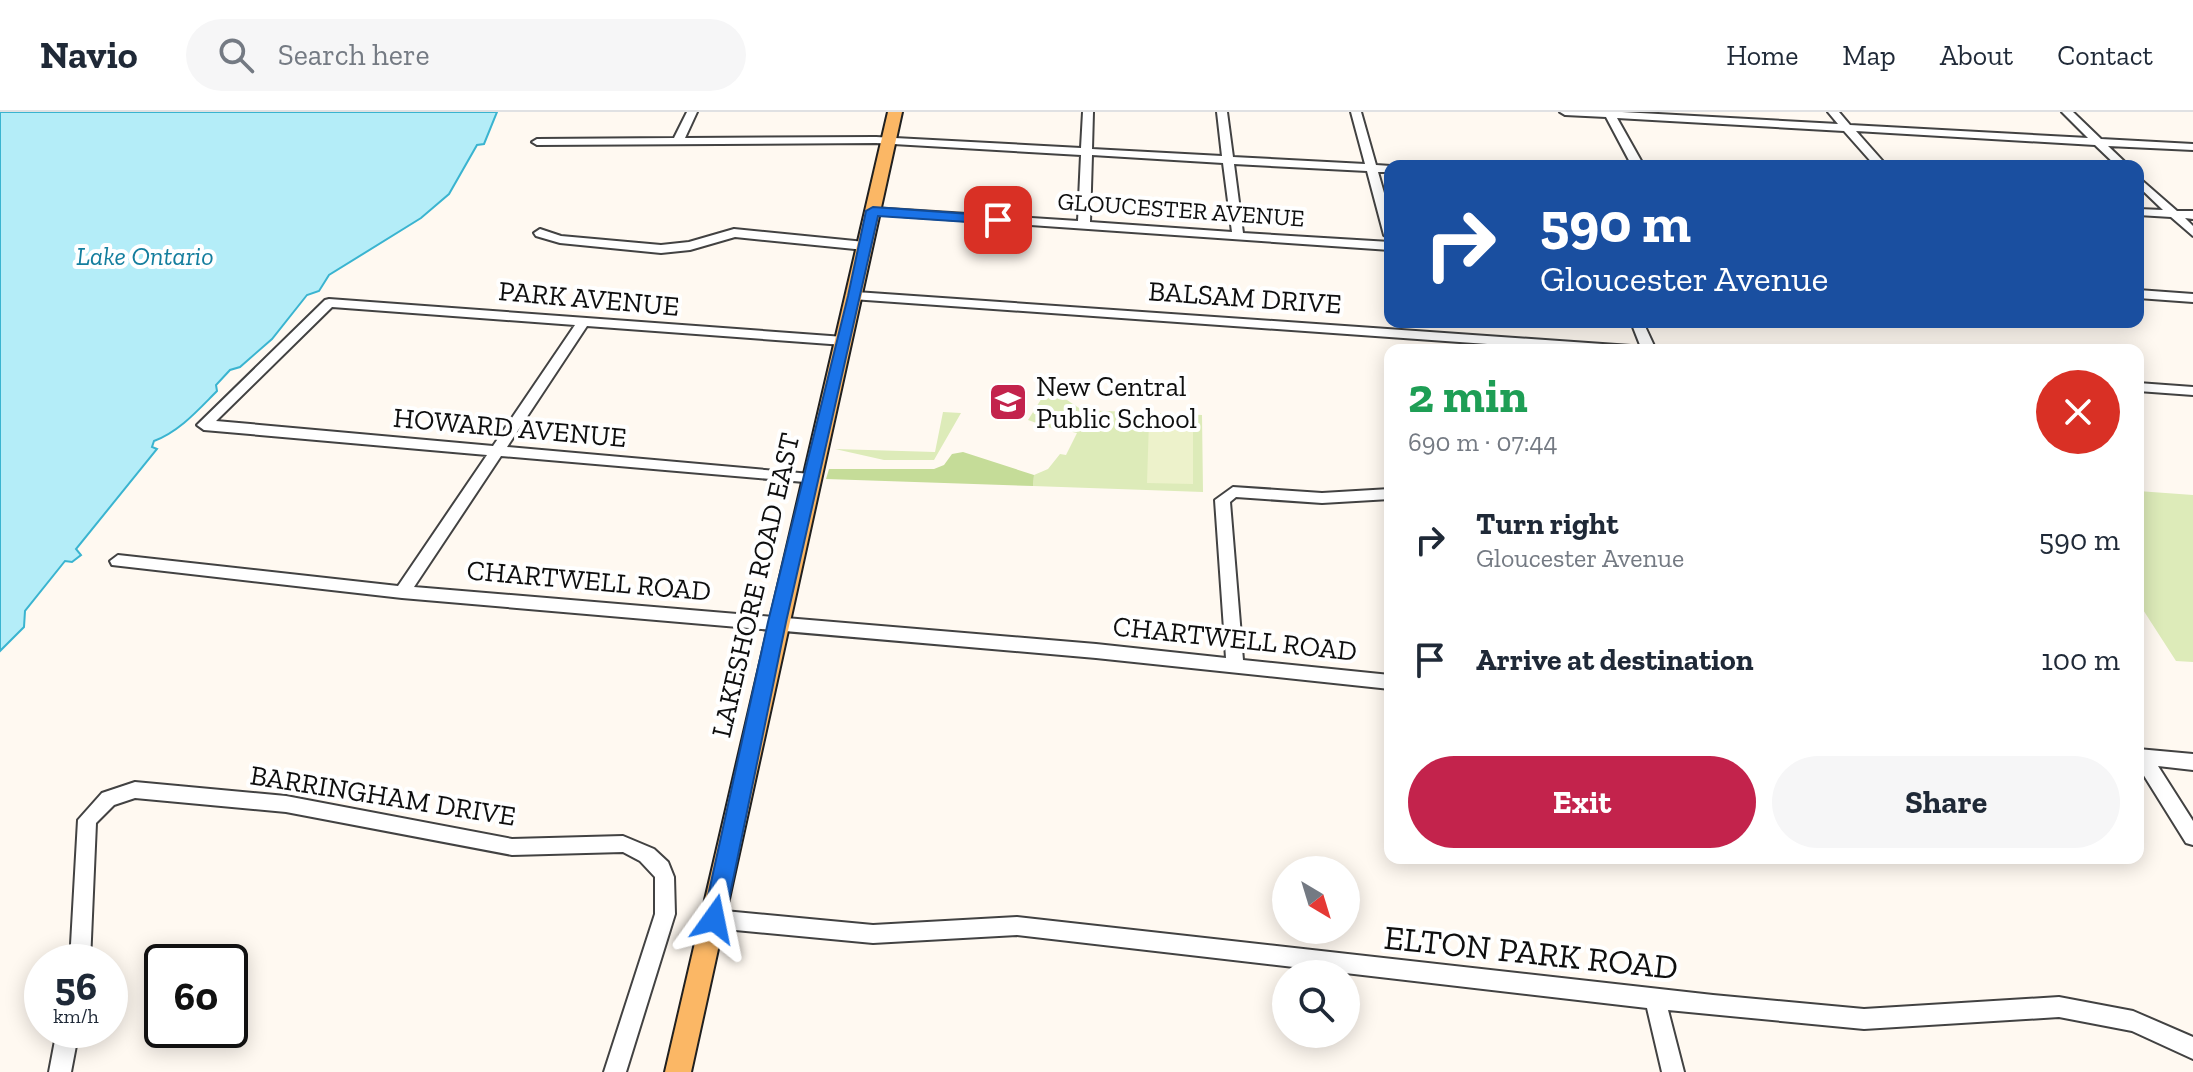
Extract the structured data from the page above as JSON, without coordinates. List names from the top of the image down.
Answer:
{
  "streets": {
    "main road": ["LAKESHORE ROAD EAST"],
    "street": [
      "GLOUCESTER AVENUE",
      "BALSAM DRIVE",
      "PARK AVENUE",
      "HOWARD AVENUE",
      "CHARTWELL ROAD",
      "BARRINGHAM DRIVE",
      "ELTON PARK ROAD"
    ]
  },
  "crossings": [
    ["GLOUCESTER AVENUE", "LAKESHORE ROAD EAST"],
    ["BALSAM DRIVE", "LAKESHORE ROAD EAST"],
    ["PARK AVENUE", "HOWARD AVENUE"],
    ["PARK AVENUE", "LAKESHORE ROAD EAST"],
    ["HOWARD AVENUE", "LAKESHORE ROAD EAST"],
    ["CHARTWELL ROAD", "LAKESHORE ROAD EAST"],
    ["LAKESHORE ROAD EAST", "ELTON PARK ROAD"]
  ],
  "water": ["Lake Ontario"],
  "places": {
    "school or university": ["New Central Public School"]
  },
  "north": "bottom right",
  "page": {
    "header": "Navio",
    "search": "Search here",
    "nav": [
      "Home",
      "Map",
      "About",
      "Contact"
    ],
    "turn": ["590 m", "Gloucester Avenue"],
    "heading": ["2 min", "690 m · 07:44"],
    "list": [
      {
        "name": "Turn right",
        "note": "Gloucester Avenue",
        "value": "590 m"
      },
      {
        "name": "Arrive at destination",
        "value": "100 m"
      }
    ],
    "buttons": ["Exit", "Share"],
    "speed": "56 km/h",
    "limit": "60"
  }
}
